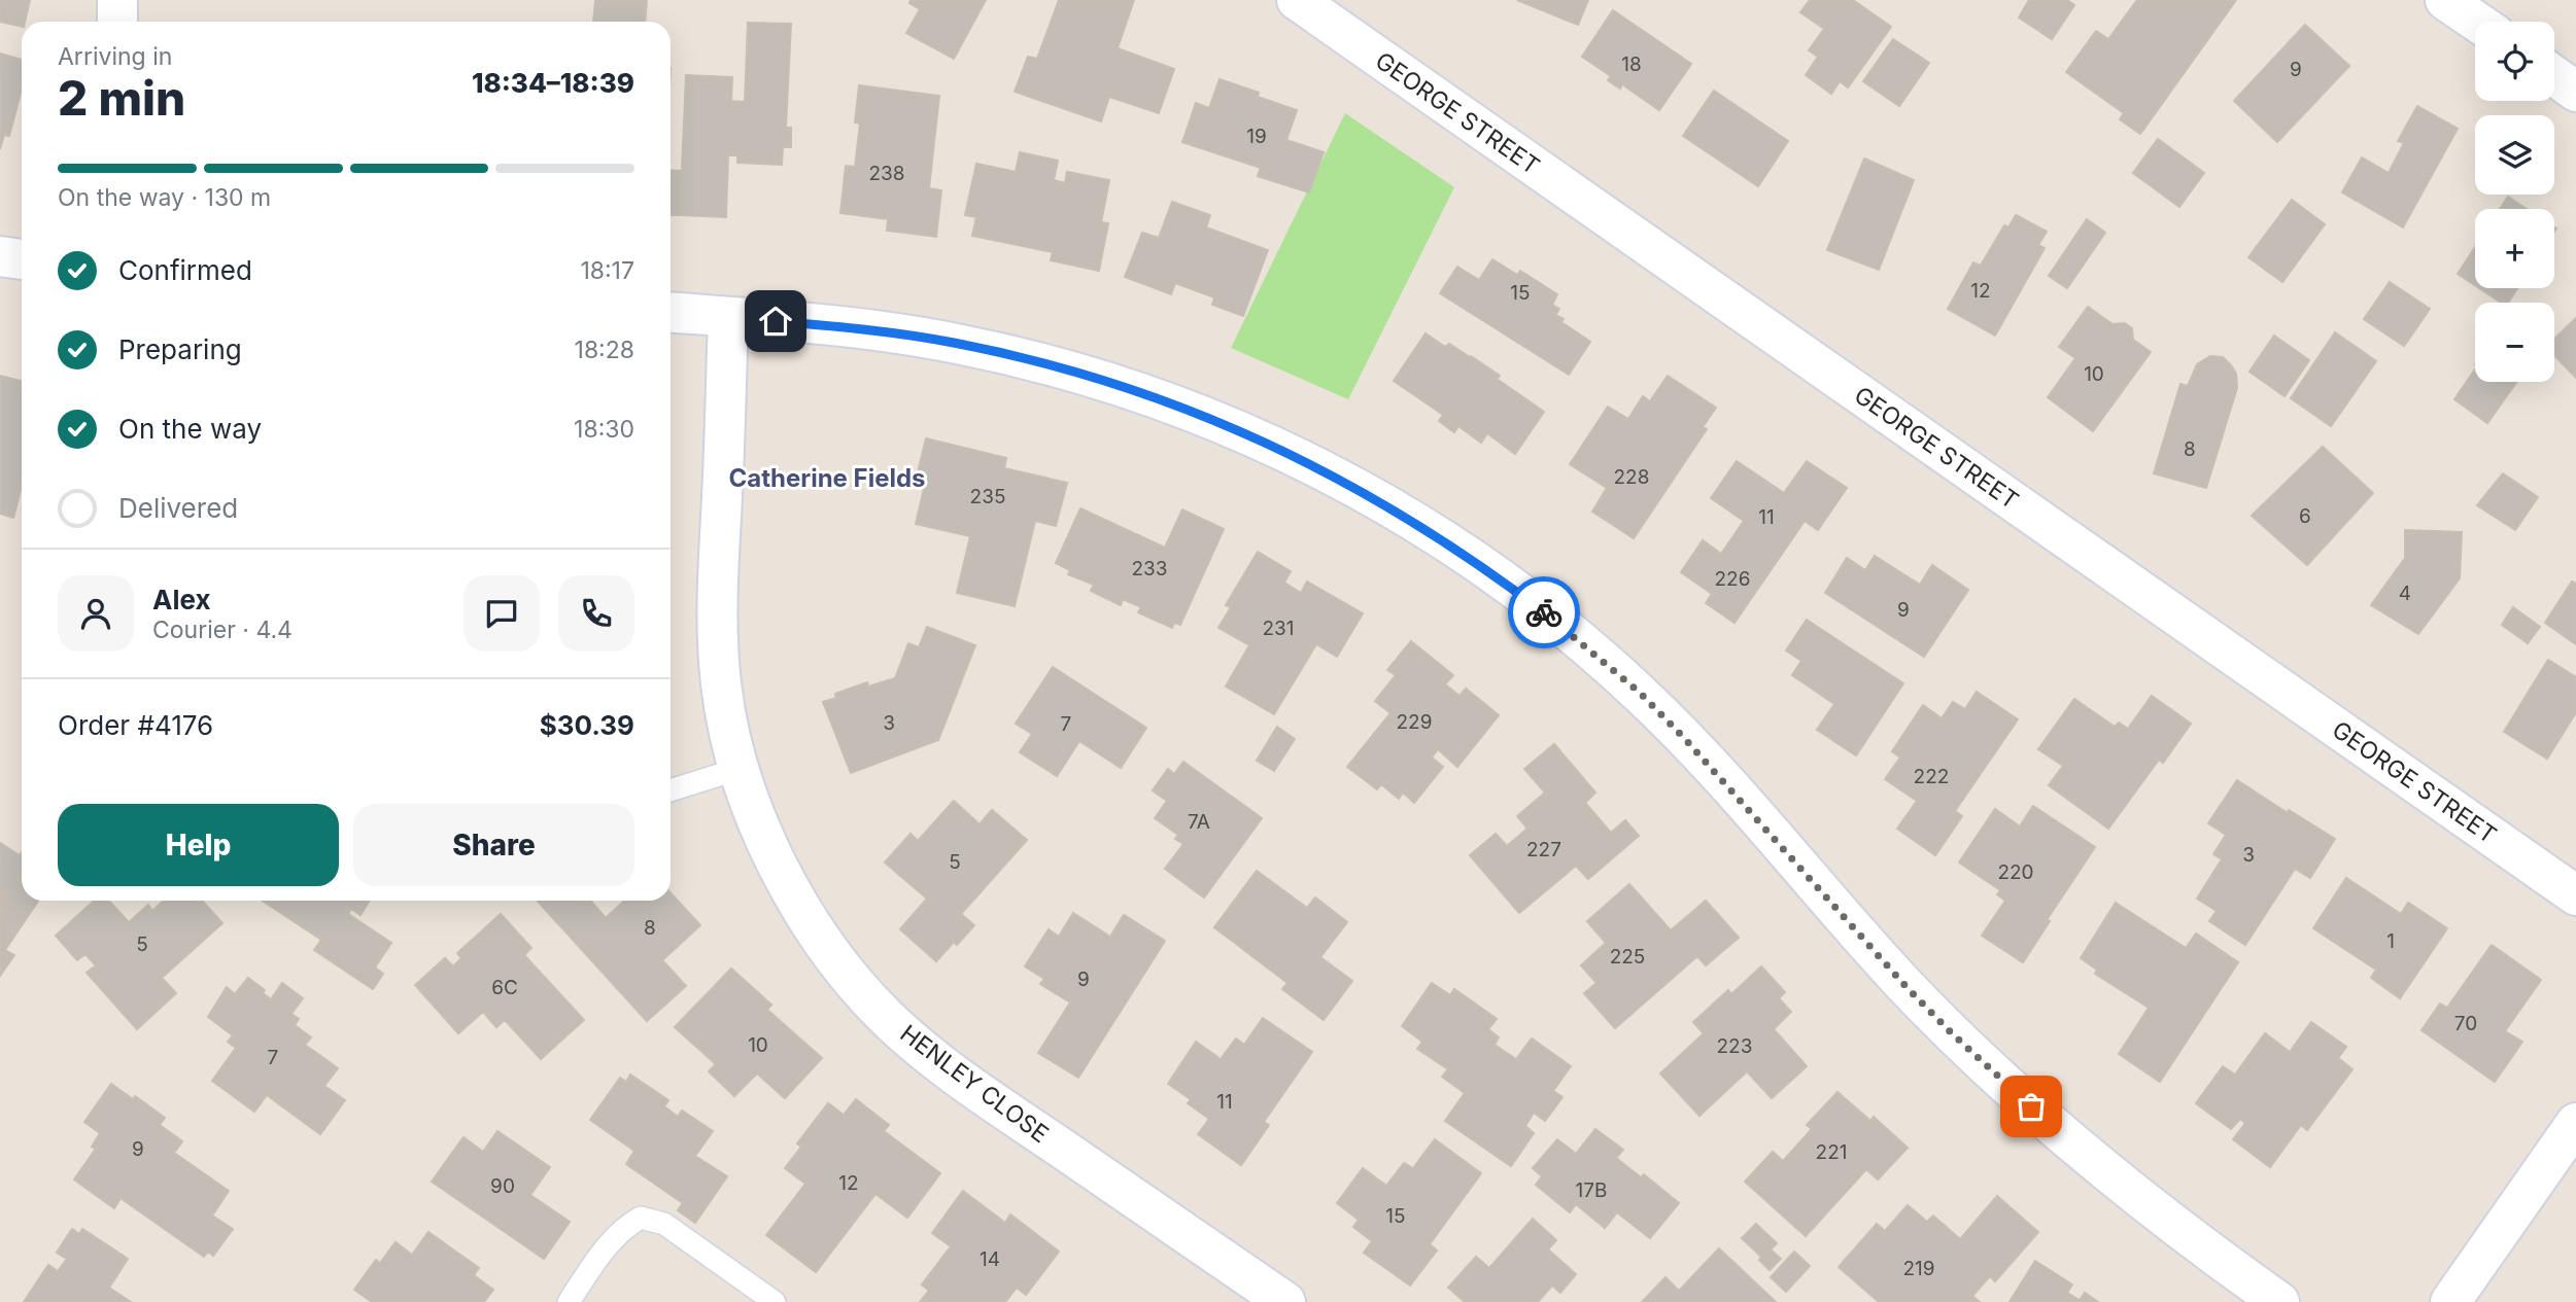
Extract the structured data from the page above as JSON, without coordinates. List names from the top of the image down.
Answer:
{
  "streets": {
    "street": ["GEORGE STREET", "HENLEY CLOSE"]
  },
  "districts": ["Catherine Fields"],
  "house_numbers": [
    "18",
    "9",
    "19",
    "238",
    "12",
    "15",
    "10",
    "8",
    "228",
    "235",
    "6",
    "11",
    "233",
    "226",
    "4",
    "9",
    "231",
    "229",
    "3",
    "7",
    "222",
    "7A",
    "227",
    "3",
    "5",
    "220",
    "8",
    "1",
    "5",
    "225",
    "9",
    "6C",
    "70",
    "10",
    "223",
    "7",
    "11",
    "9",
    "221",
    "12",
    "90",
    "17B",
    "15",
    "14",
    "219"
  ],
  "page": {
    "map_buttons": ["+", "−"],
    "heading": ["2 min", "Arriving in", "18:34–18:39"],
    "panel": [
      "Alex",
      "Courier · 4.4",
      "Order #4176",
      "$30.39"
    ],
    "bar": "On the way · 130 m",
    "list": [
      ["Confirmed", "18:17"],
      ["Preparing", "18:28"],
      ["On the way", "18:30"],
      "Delivered"
    ],
    "buttons": ["Help", "Share"]
  }
}
